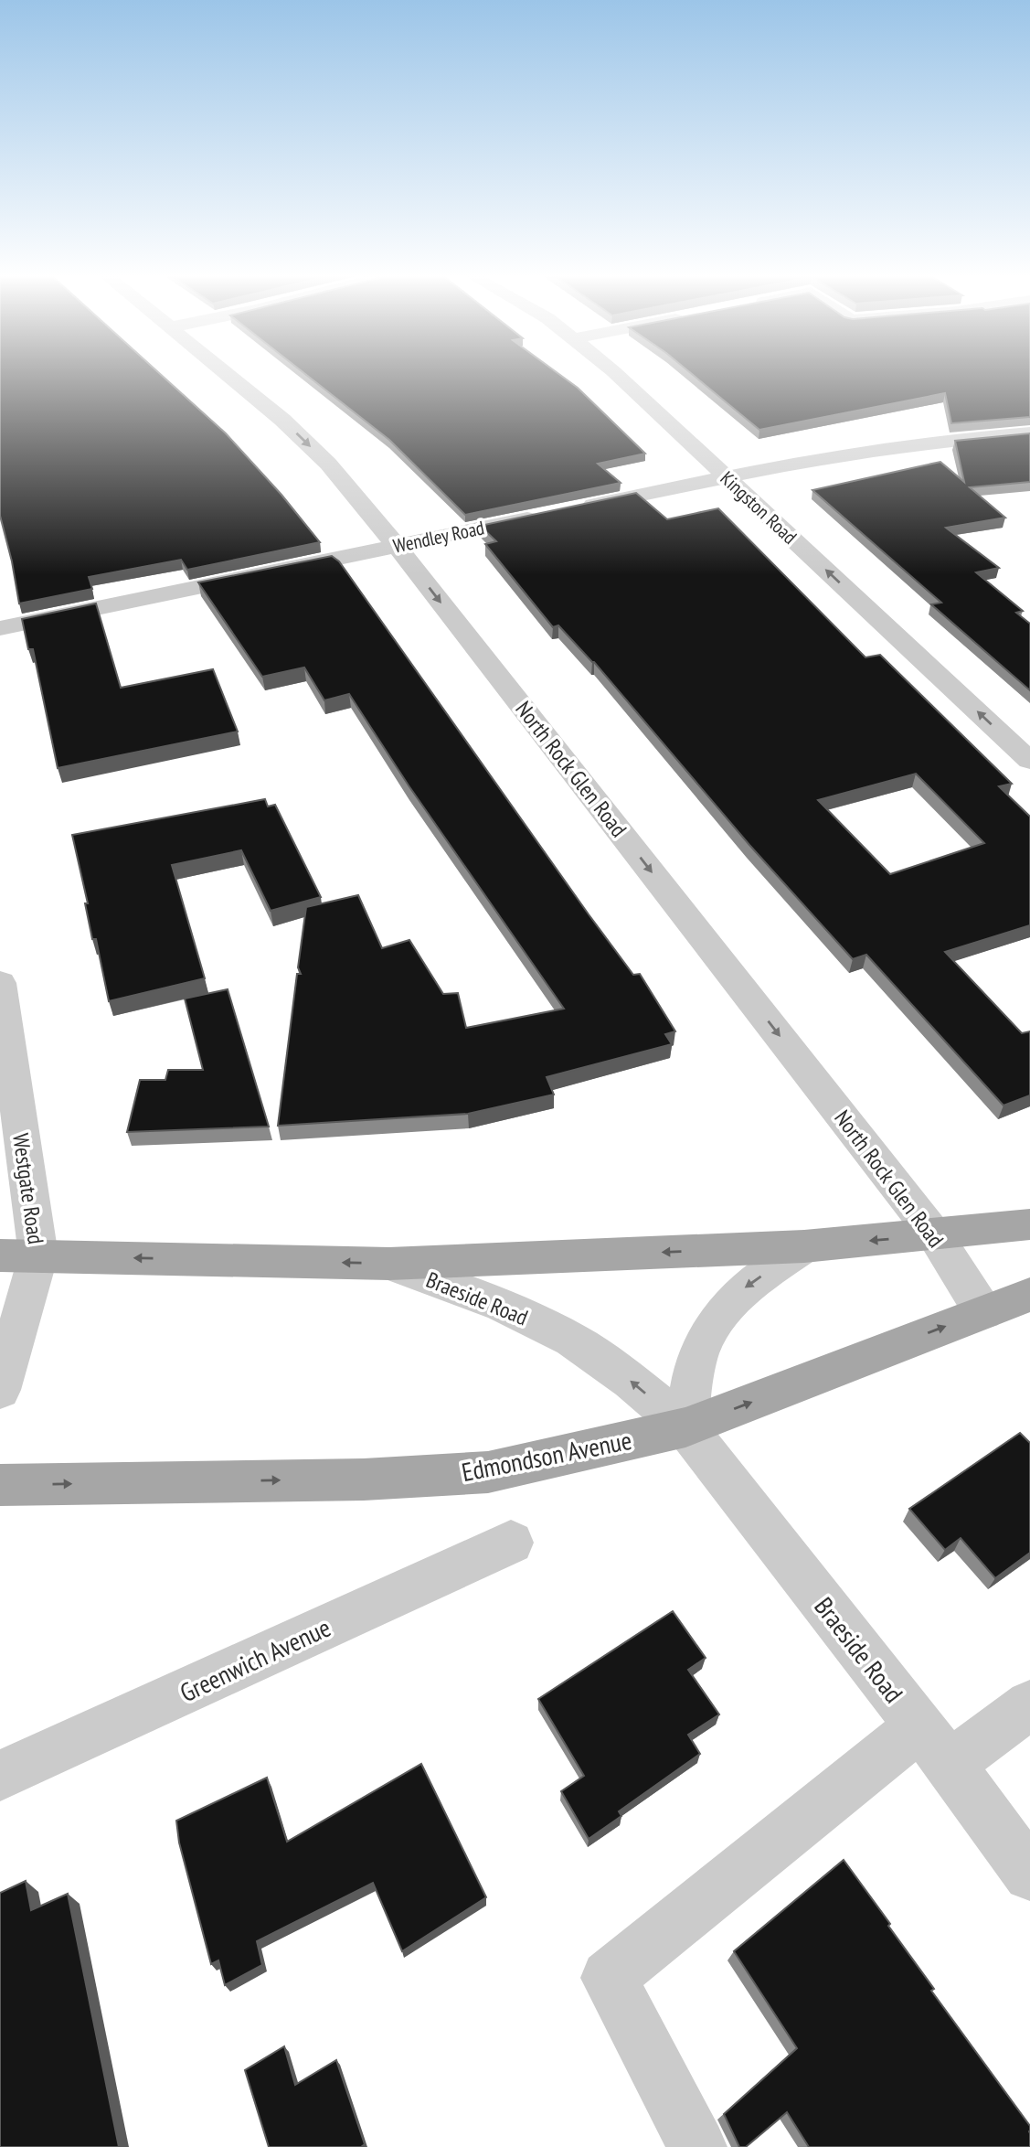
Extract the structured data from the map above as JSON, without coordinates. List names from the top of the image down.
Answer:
{
  "streets": {
    "main road": ["Edmondson Avenue"],
    "street": [
      "Kingston Road",
      "Wendley Road",
      "North Rock Glen Road",
      "Westgate Road",
      "Braeside Road",
      "Greenwich Avenue"
    ]
  },
  "crossings": [
    ["Wendley Road", "North Rock Glen Road"],
    ["North Rock Glen Road", "Edmondson Avenue"],
    ["Braeside Road", "Edmondson Avenue"]
  ],
  "one_way": ["Kingston Road", "North Rock Glen Road", "Braeside Road"]
}
